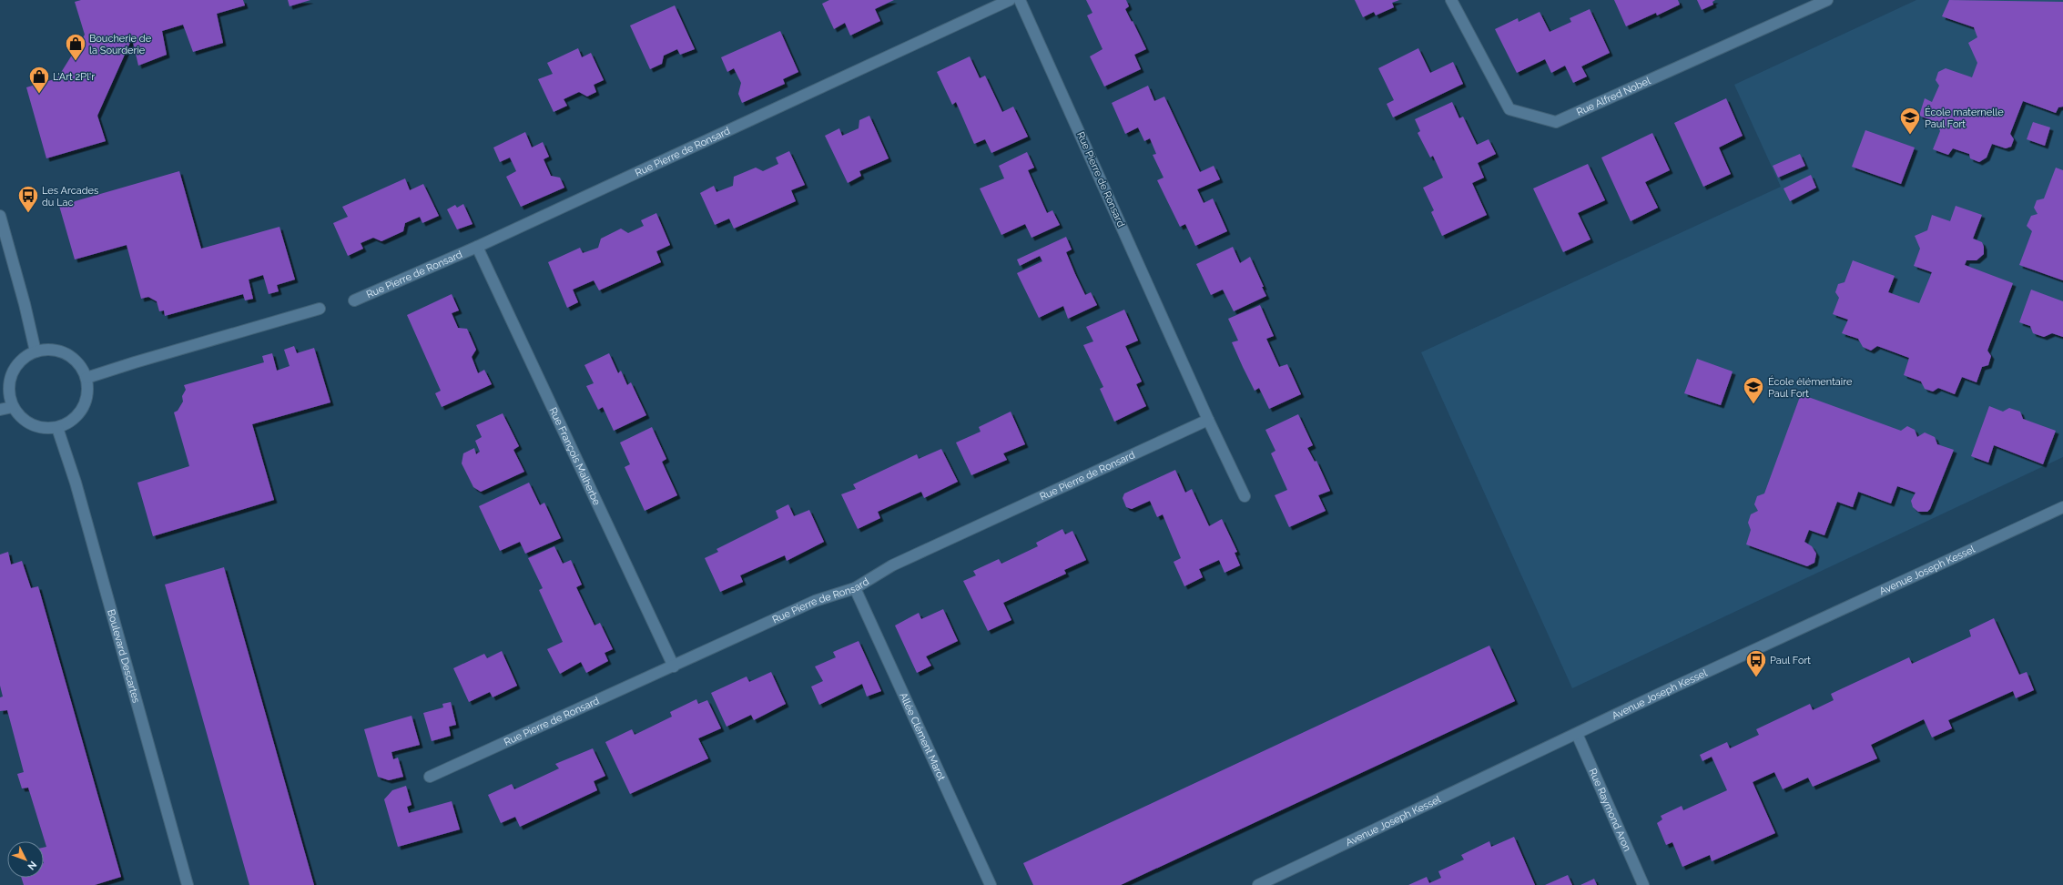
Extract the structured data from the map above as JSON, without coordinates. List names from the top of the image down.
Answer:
{
  "streets": {
    "street": [
      "Rue Alfred Nobel",
      "Rue Pierre de Ronsard",
      "Rue François Malherbe",
      "Avenue Joseph Kessel",
      "Boulevard Descartes",
      "Allée Clément Marot",
      "Rue Raymond Aron"
    ]
  },
  "crossings": [
    ["Rue Pierre de Ronsard", "Rue François Malherbe"],
    ["Rue Pierre de Ronsard", "Allée Clément Marot"],
    ["Avenue Joseph Kessel", "Rue Raymond Aron"]
  ],
  "places": {
    "shop": ["Boucherie de la Sourderie", "L'Art 2Pl'r"],
    "school or university": ["École maternelle Paul Fort", "École élémentaire Paul Fort"],
    "bus stop": ["Les Arcades du Lac", "Paul Fort"]
  },
  "north": "bottom right"
}
